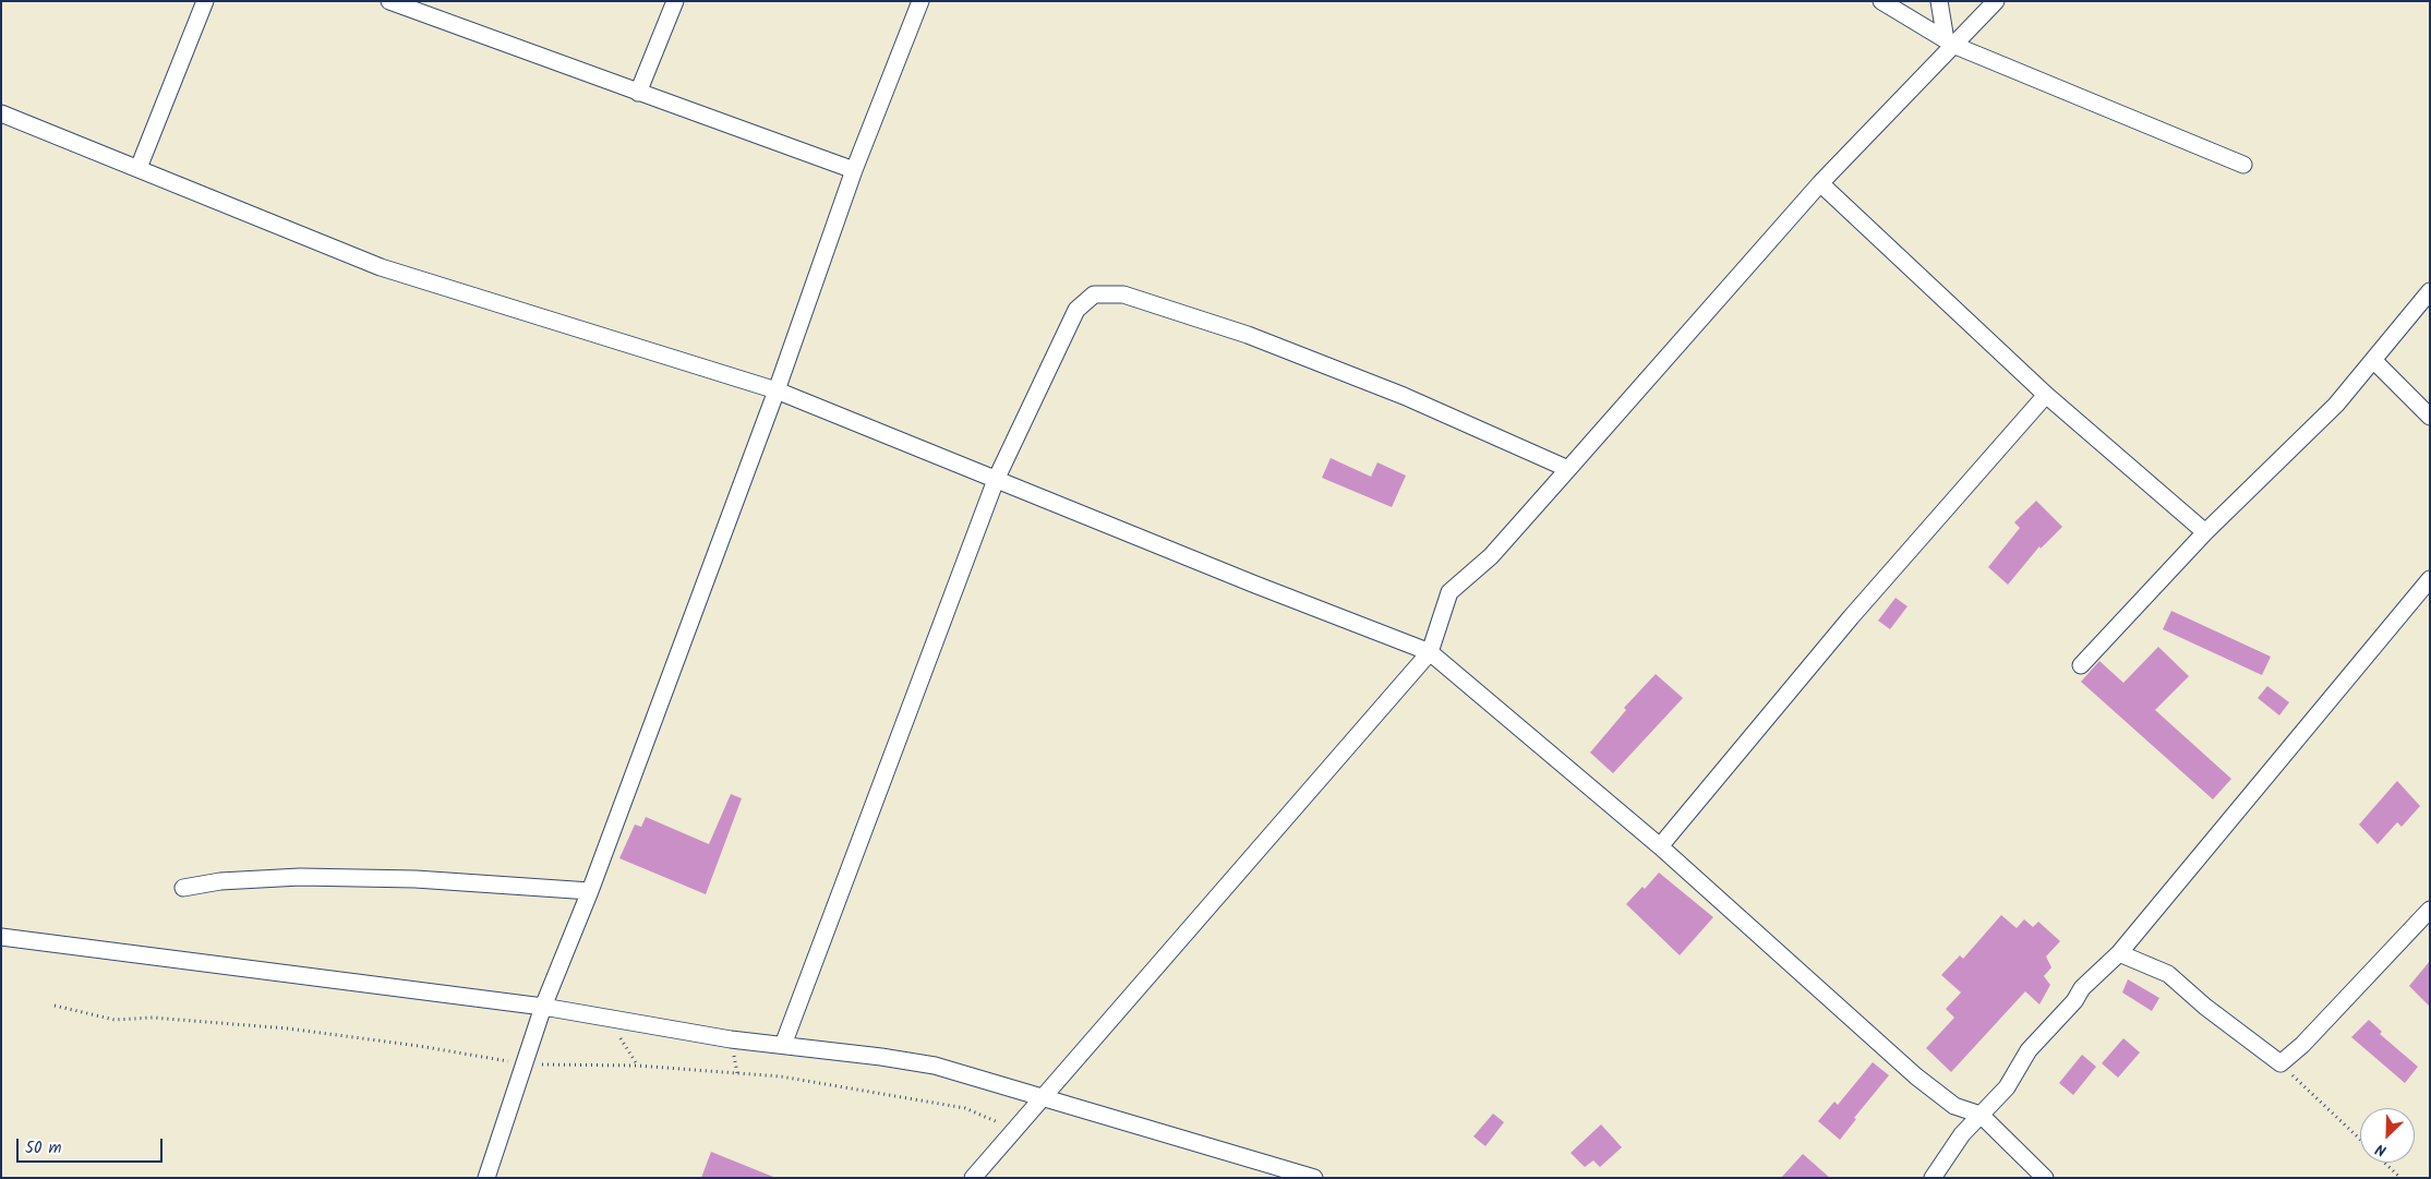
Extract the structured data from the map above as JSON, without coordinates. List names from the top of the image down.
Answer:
{
  "scale_bar": "50 m",
  "north": "bottom left"
}
